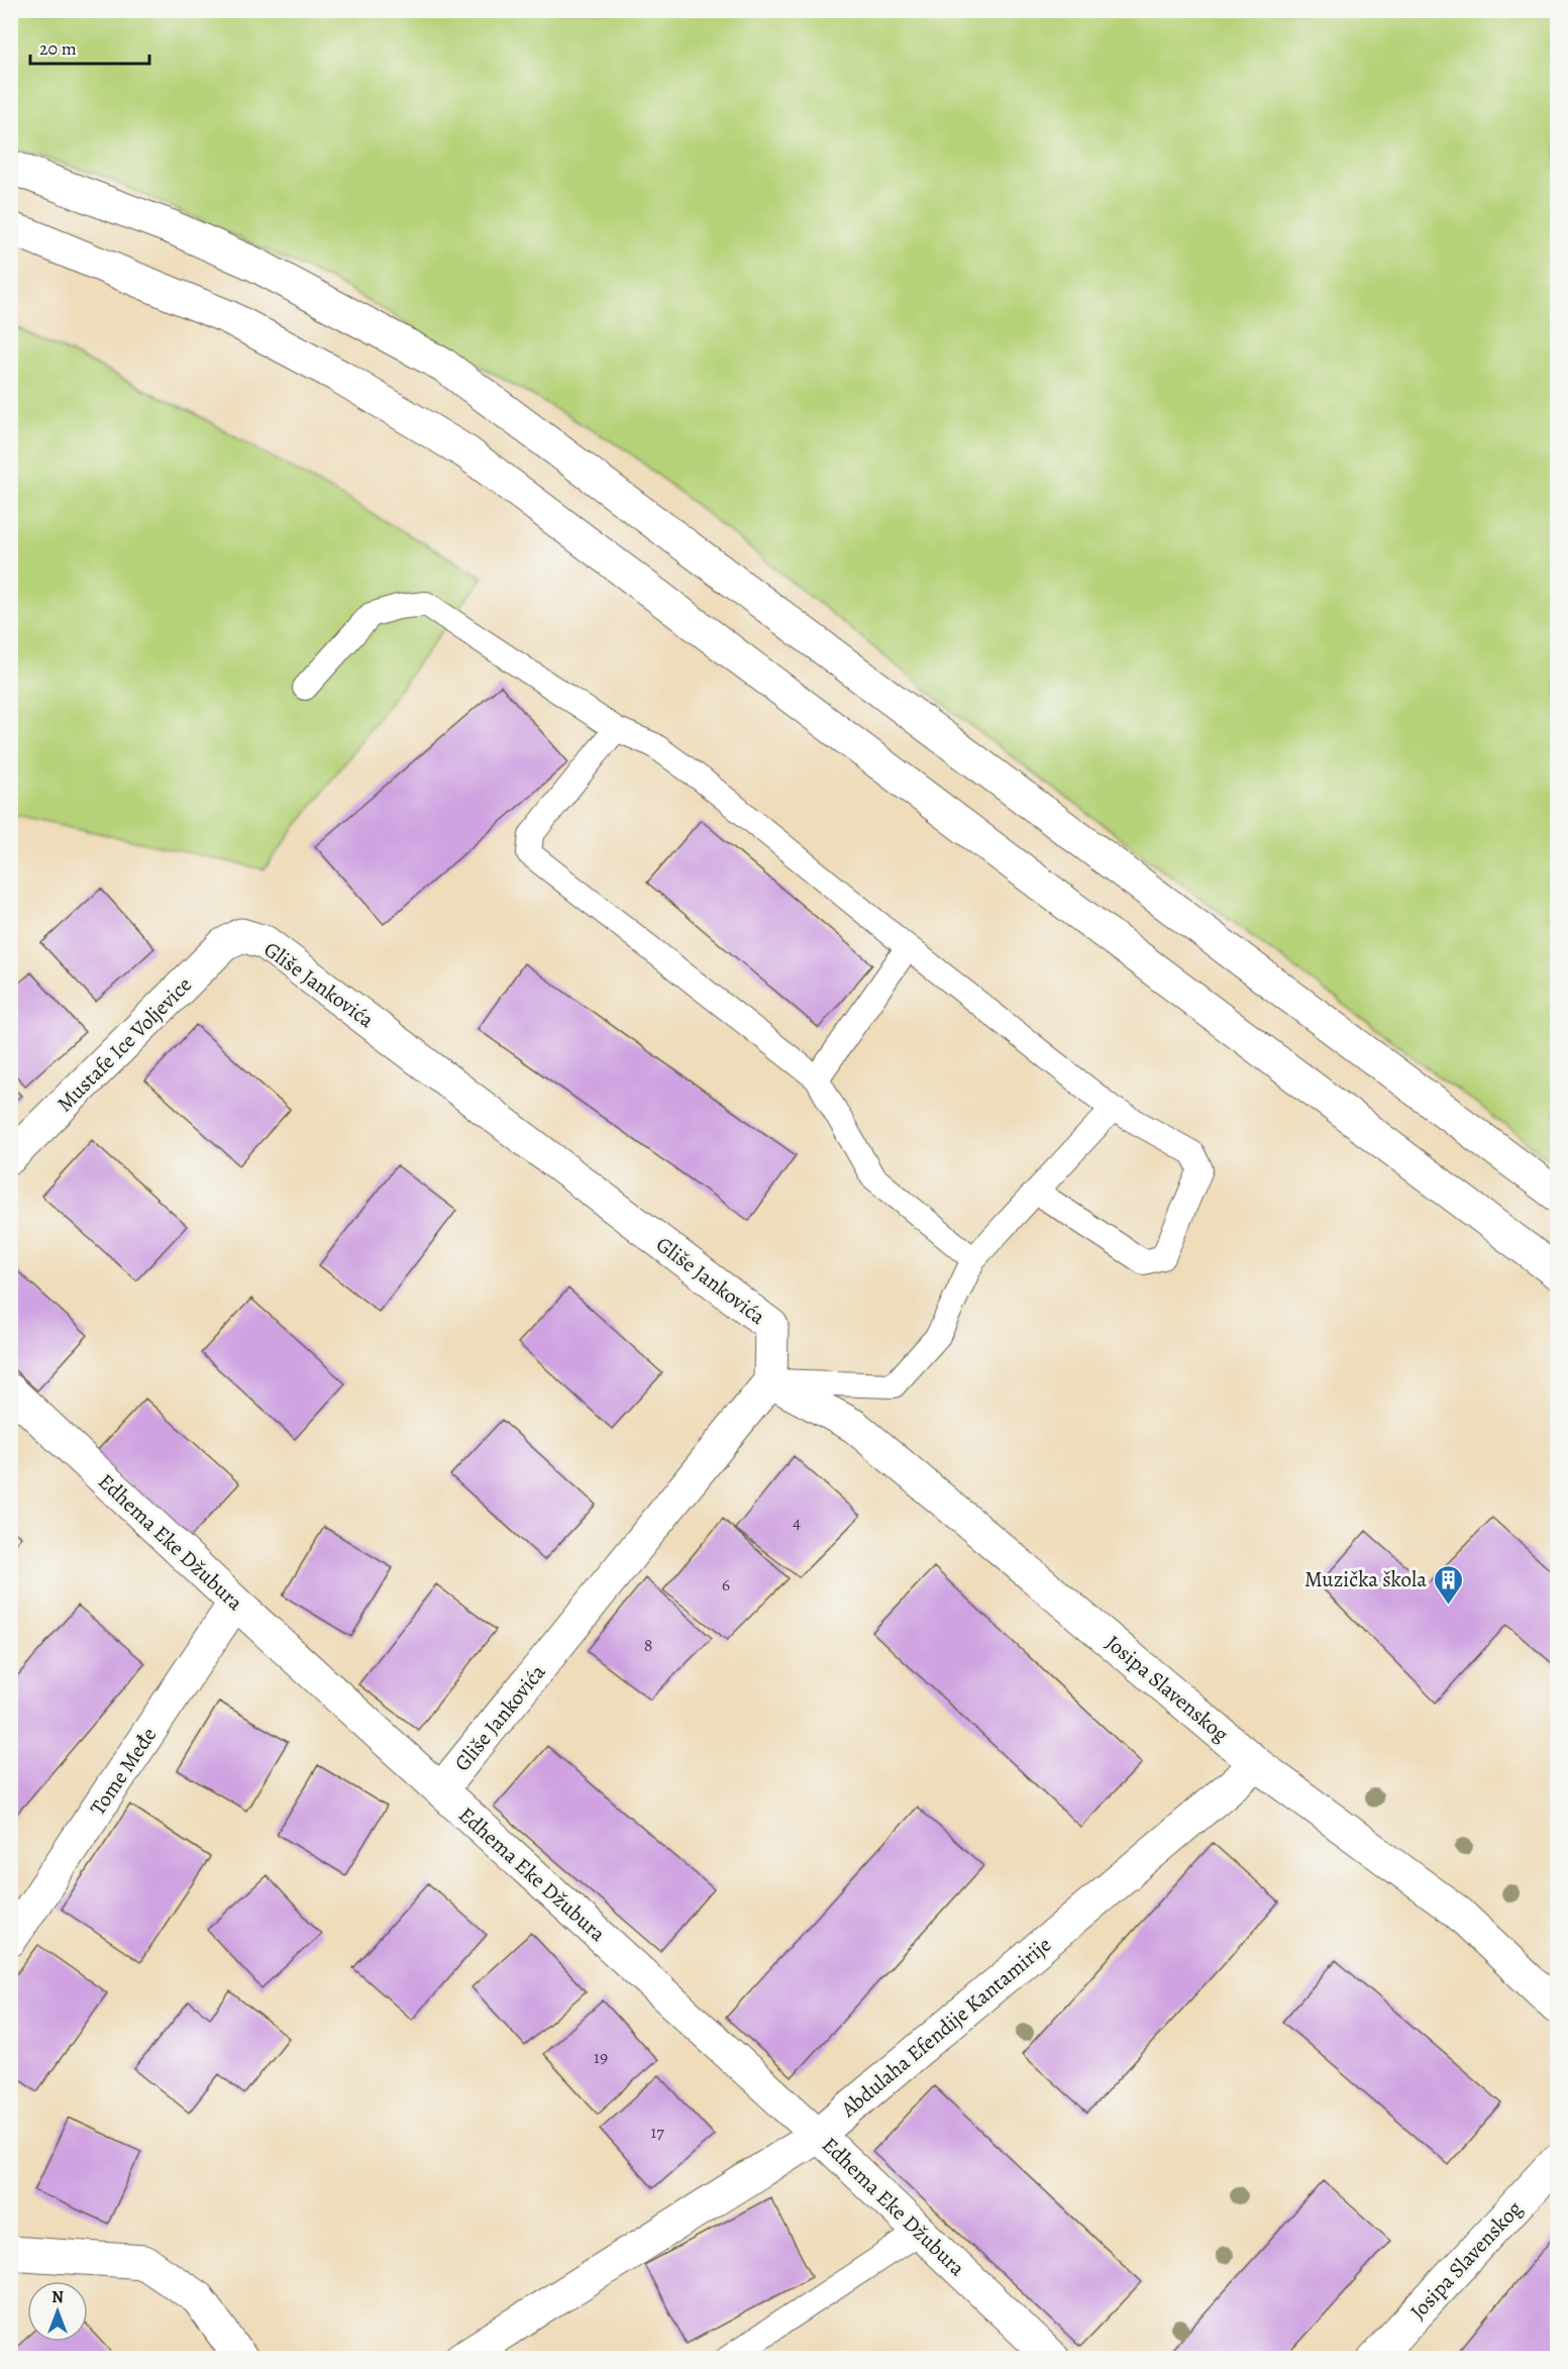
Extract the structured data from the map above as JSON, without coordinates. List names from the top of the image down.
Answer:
{
  "streets": {
    "main road": [
      "Gliše Jankovića",
      "Mustafe Ice Voljevice",
      "Edhema Eke Džubura",
      "Josipa Slavenskog",
      "Tome Međe",
      "Abdulaha Efendije Kantamirije"
    ]
  },
  "crossings": [
    ["Gliše Jankovića", "Mustafe Ice Voljevice"],
    ["Gliše Jankovića", "Edhema Eke Džubura"],
    ["Gliše Jankovića", "Josipa Slavenskog"],
    ["Edhema Eke Džubura", "Tome Međe"],
    ["Edhema Eke Džubura", "Abdulaha Efendije Kantamirije"],
    ["Josipa Slavenskog", "Abdulaha Efendije Kantamirije"]
  ],
  "places": {
    "building": ["Muzička škola"]
  },
  "house_numbers": [
    "4",
    "6",
    "8",
    "19",
    "17"
  ],
  "scale_bar": "20 m",
  "north": "top"
}
